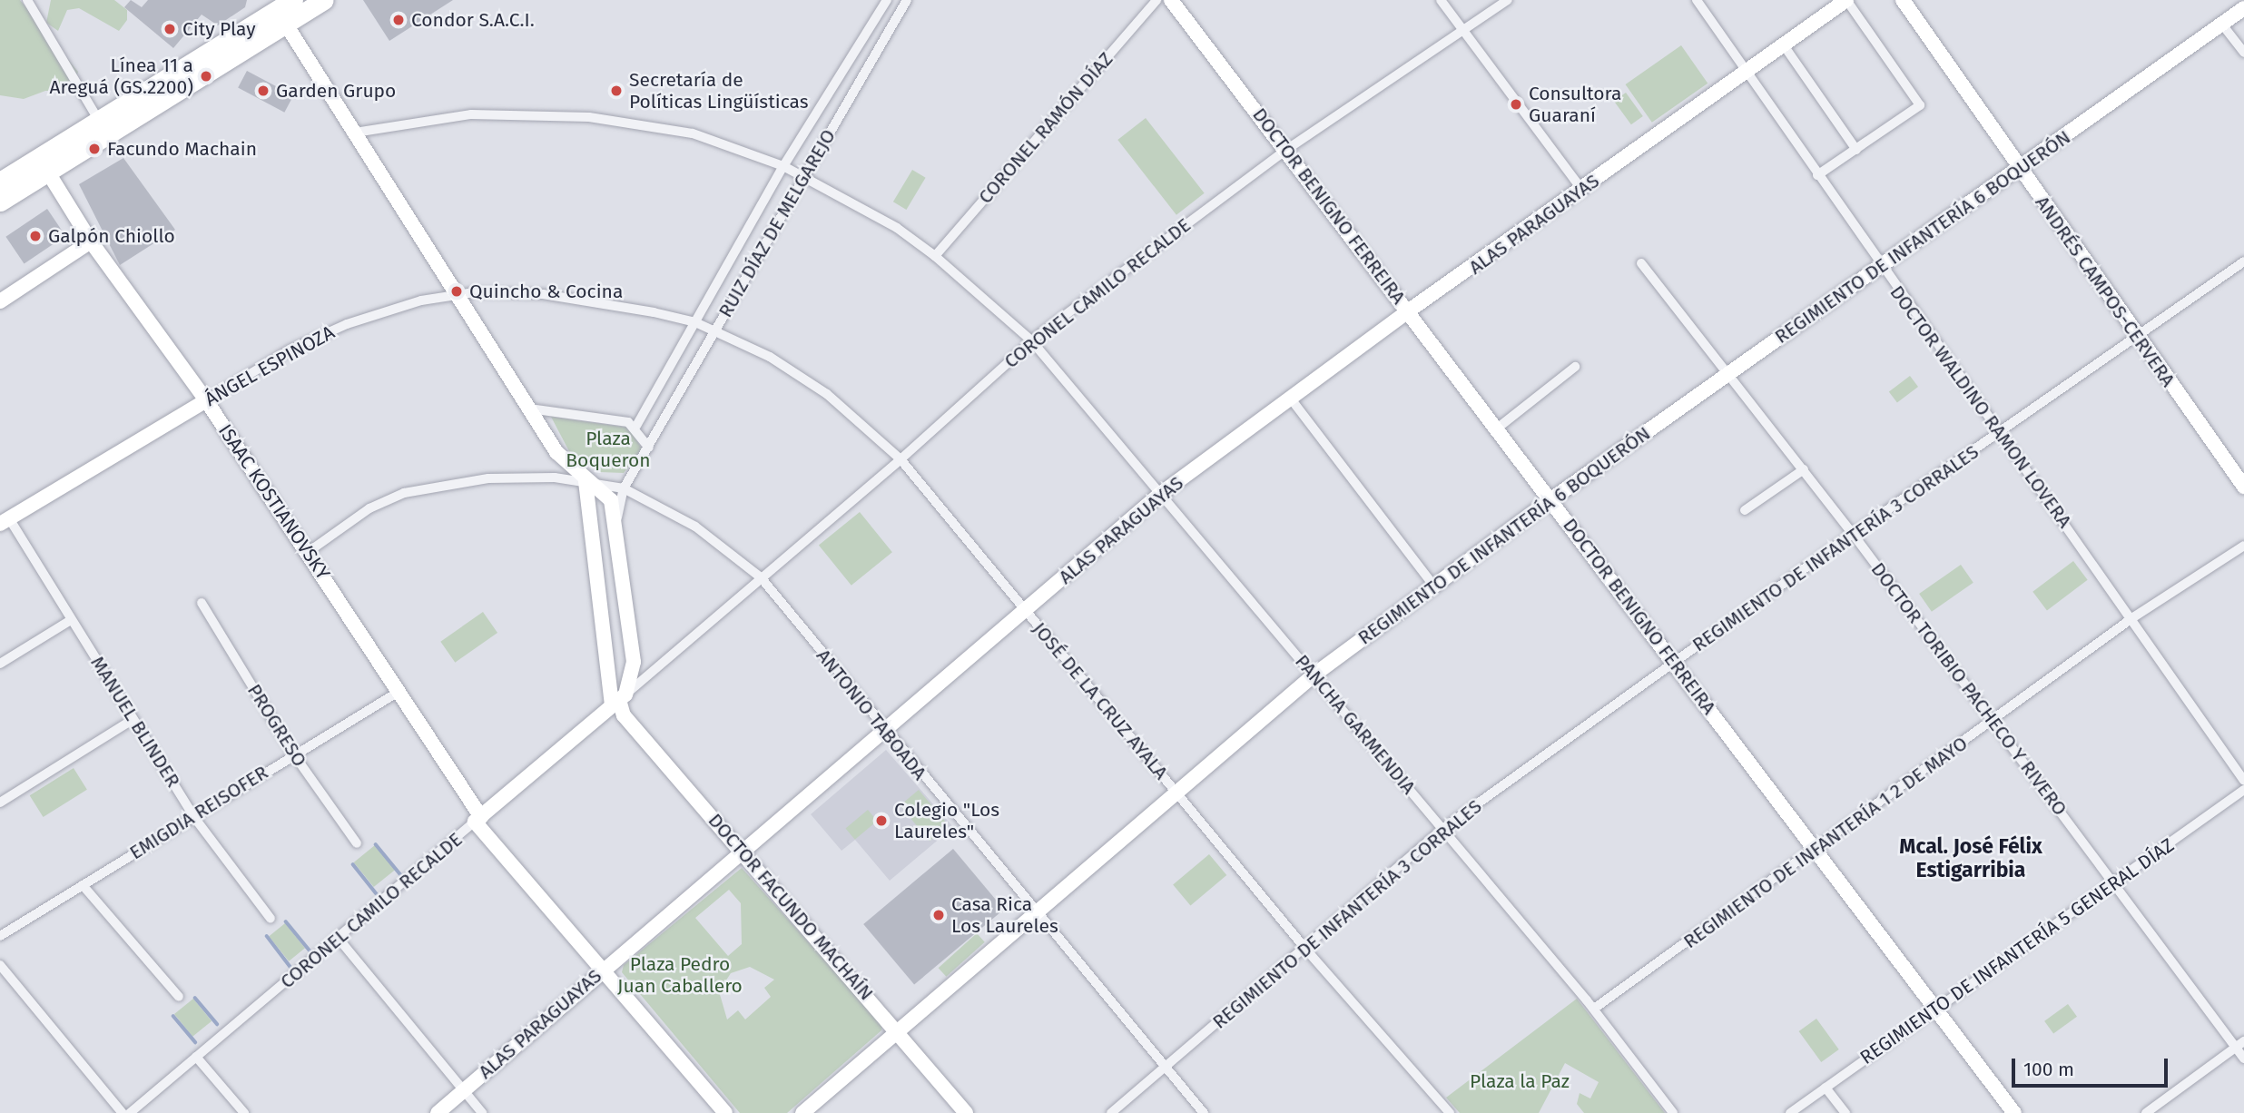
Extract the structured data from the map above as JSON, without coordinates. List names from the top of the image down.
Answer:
{
  "streets": {
    "street": [
      "CORONEL RAMÓN DÍAZ",
      "DOCTOR BENIGNO FERREIRA",
      "RUIZ DÍAZ DE MELGAREJO",
      "ALAS PARAGUAYAS",
      "REGIMIENTO DE INFANTERÍA 6 BOQUERÓN",
      "ANDRÉS CAMPOS-CERVERA",
      "CORONEL CAMILO RECALDE",
      "ÁNGEL ESPINOZA",
      "DOCTOR WALDINO RAMON LOVERA",
      "ISAAC KOSTIANOVSKY",
      "REGIMIENTO DE INFANTERÍA 3 CORRALES",
      "DOCTOR TORIBIO PACHECO Y RIVERO",
      "JOSÉ DE LA CRUZ AYALA",
      "ANTONIO TABOADA",
      "MANUEL BLINDER",
      "PANCHA GARMENDIA",
      "PROGRESO",
      "EMIGDIA REISOFER",
      "REGIMIENTO DE INFANTERÍA 1 2 DE MAYO",
      "DOCTOR FACUNDO MACHAÍN",
      "REGIMIENTO DE INFANTERÍA 5 GENERAL DÍAZ"
    ]
  },
  "crossings": [
    ["CORONEL RAMÓN DÍAZ", "PANCHA GARMENDIA"],
    ["DOCTOR BENIGNO FERREIRA", "ALAS PARAGUAYAS"],
    ["DOCTOR BENIGNO FERREIRA", "REGIMIENTO DE INFANTERÍA 6 BOQUERÓN"],
    ["DOCTOR BENIGNO FERREIRA", "CORONEL CAMILO RECALDE"],
    ["DOCTOR BENIGNO FERREIRA", "REGIMIENTO DE INFANTERÍA 3 CORRALES"],
    ["DOCTOR BENIGNO FERREIRA", "REGIMIENTO DE INFANTERÍA 1 2 DE MAYO"],
    ["DOCTOR BENIGNO FERREIRA", "REGIMIENTO DE INFANTERÍA 5 GENERAL DÍAZ"],
    ["RUIZ DÍAZ DE MELGAREJO", "ÁNGEL ESPINOZA"],
    ["RUIZ DÍAZ DE MELGAREJO", "JOSÉ DE LA CRUZ AYALA"],
    ["RUIZ DÍAZ DE MELGAREJO", "ANTONIO TABOADA"],
    ["RUIZ DÍAZ DE MELGAREJO", "PANCHA GARMENDIA"],
    ["ALAS PARAGUAYAS", "DOCTOR WALDINO RAMON LOVERA"],
    ["ALAS PARAGUAYAS", "JOSÉ DE LA CRUZ AYALA"],
    ["ALAS PARAGUAYAS", "ANTONIO TABOADA"],
    ["ALAS PARAGUAYAS", "PANCHA GARMENDIA"],
    ["ALAS PARAGUAYAS", "DOCTOR FACUNDO MACHAÍN"],
    ["REGIMIENTO DE INFANTERÍA 6 BOQUERÓN", "ANDRÉS CAMPOS-CERVERA"],
    ["REGIMIENTO DE INFANTERÍA 6 BOQUERÓN", "DOCTOR WALDINO RAMON LOVERA"],
    ["REGIMIENTO DE INFANTERÍA 6 BOQUERÓN", "DOCTOR TORIBIO PACHECO Y RIVERO"],
    ["REGIMIENTO DE INFANTERÍA 6 BOQUERÓN", "JOSÉ DE LA CRUZ AYALA"],
    ["REGIMIENTO DE INFANTERÍA 6 BOQUERÓN", "ANTONIO TABOADA"],
    ["REGIMIENTO DE INFANTERÍA 6 BOQUERÓN", "PANCHA GARMENDIA"],
    ["REGIMIENTO DE INFANTERÍA 6 BOQUERÓN", "DOCTOR FACUNDO MACHAÍN"],
    ["ANDRÉS CAMPOS-CERVERA", "REGIMIENTO DE INFANTERÍA 3 CORRALES"],
    ["CORONEL CAMILO RECALDE", "ISAAC KOSTIANOVSKY"],
    ["CORONEL CAMILO RECALDE", "JOSÉ DE LA CRUZ AYALA"],
    ["CORONEL CAMILO RECALDE", "ANTONIO TABOADA"],
    ["CORONEL CAMILO RECALDE", "PANCHA GARMENDIA"],
    ["CORONEL CAMILO RECALDE", "DOCTOR FACUNDO MACHAÍN"],
    ["ÁNGEL ESPINOZA", "ISAAC KOSTIANOVSKY"],
    ["ÁNGEL ESPINOZA", "JOSÉ DE LA CRUZ AYALA"],
    ["ÁNGEL ESPINOZA", "MANUEL BLINDER"],
    ["DOCTOR WALDINO RAMON LOVERA", "REGIMIENTO DE INFANTERÍA 3 CORRALES"],
    ["DOCTOR WALDINO RAMON LOVERA", "REGIMIENTO DE INFANTERÍA 1 2 DE MAYO"],
    ["ISAAC KOSTIANOVSKY", "ANTONIO TABOADA"],
    ["ISAAC KOSTIANOVSKY", "EMIGDIA REISOFER"],
    ["REGIMIENTO DE INFANTERÍA 3 CORRALES", "DOCTOR TORIBIO PACHECO Y RIVERO"],
    ["REGIMIENTO DE INFANTERÍA 3 CORRALES", "JOSÉ DE LA CRUZ AYALA"],
    ["REGIMIENTO DE INFANTERÍA 3 CORRALES", "ANTONIO TABOADA"],
    ["REGIMIENTO DE INFANTERÍA 3 CORRALES", "PANCHA GARMENDIA"],
    ["DOCTOR TORIBIO PACHECO Y RIVERO", "REGIMIENTO DE INFANTERÍA 1 2 DE MAYO"],
    ["DOCTOR TORIBIO PACHECO Y RIVERO", "REGIMIENTO DE INFANTERÍA 5 GENERAL DÍAZ"],
    ["ANTONIO TABOADA", "DOCTOR FACUNDO MACHAÍN"],
    ["MANUEL BLINDER", "EMIGDIA REISOFER"],
    ["PANCHA GARMENDIA", "REGIMIENTO DE INFANTERÍA 1 2 DE MAYO"],
    ["PROGRESO", "EMIGDIA REISOFER"]
  ],
  "districts": ["Mcal. José Félix Estigarribia"],
  "parks": ["Plaza Boqueron", "Plaza Pedro Juan Caballero", "Plaza la Paz"],
  "places": [
    "Condor S.A.C.I.",
    "City Play",
    "Línea 11 a Areguá (GS.2200)",
    "Garden Grupo",
    "Secretaría de Políticas Lingüísticas",
    "Consultora Guaraní",
    "Facundo Machain",
    "Galpón Chiollo",
    "Quincho & Cocina",
    "Colegio \"Los Laureles\"",
    "Casa Rica Los Laureles"
  ],
  "scale_bar": "100 m"
}
